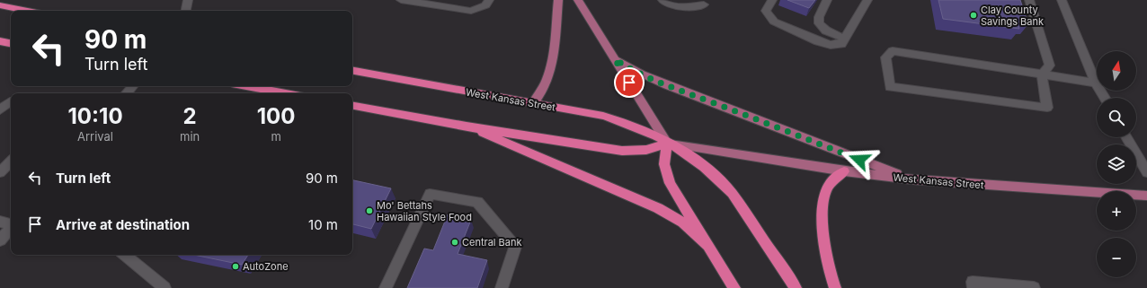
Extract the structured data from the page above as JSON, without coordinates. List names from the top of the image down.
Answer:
{
  "streets": {
    "highway": ["West Kansas Street"]
  },
  "places": [
    "Clay County Savings Bank",
    "Mo' Bettahs Hawaiian Style Food",
    "Central Bank",
    "AutoZone"
  ],
  "north": "top",
  "page": {
    "turn": ["90 m", "Turn left"],
    "map_buttons": ["+", "−"],
    "eta": [
      "10:10",
      "Arrival",
      "2",
      "min",
      "100",
      "m"
    ],
    "list": [
      {
        "name": "Turn left",
        "value": "90 m"
      },
      {
        "name": "Arrive at destination",
        "value": "10 m"
      }
    ]
  }
}
